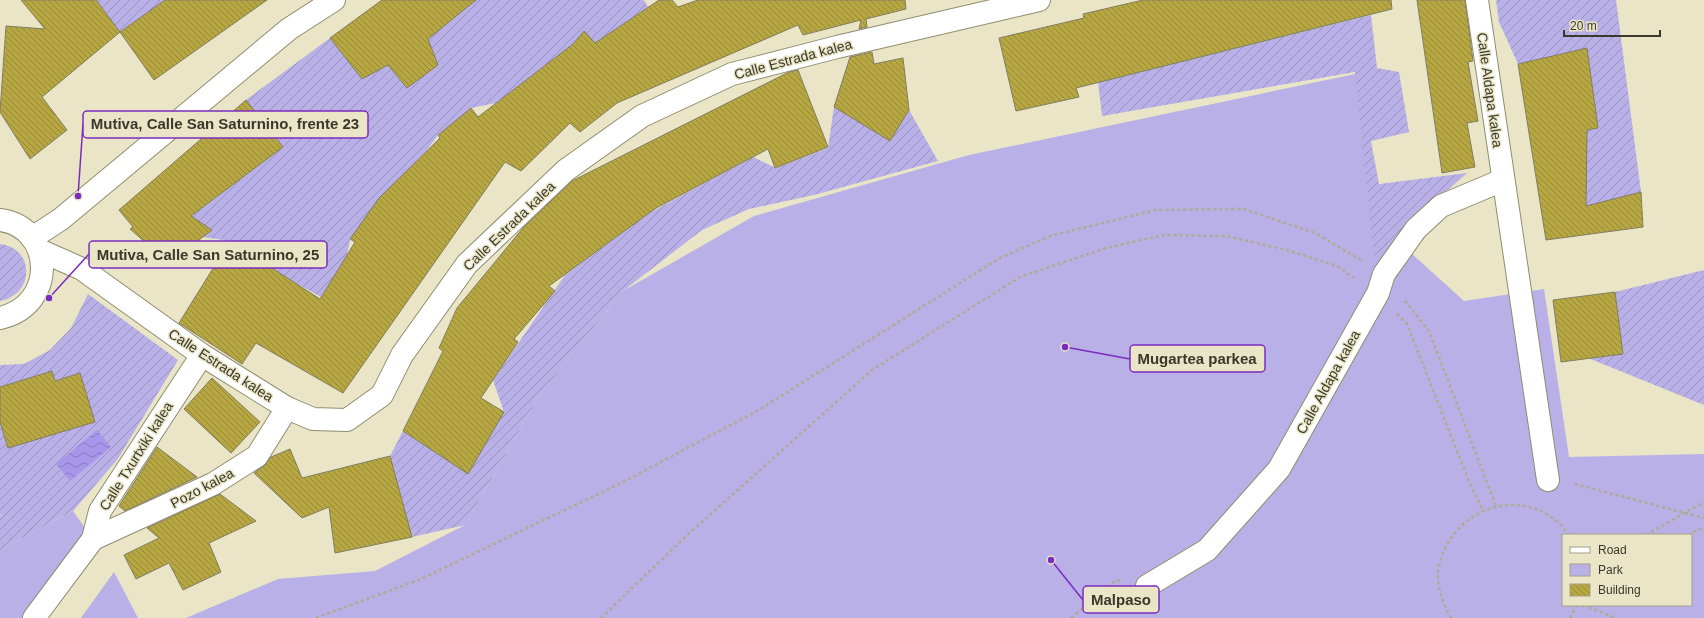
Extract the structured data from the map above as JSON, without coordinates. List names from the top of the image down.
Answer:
{
  "streets": {
    "street": [
      "Calle Estrada kalea",
      "Calle Aldapa kalea",
      "Calle Txurtxiki kalea",
      "Pozo kalea"
    ]
  },
  "crossings": [
    ["Calle Estrada kalea", "Calle Txurtxiki kalea"],
    ["Calle Estrada kalea", "Pozo kalea"],
    ["Calle Txurtxiki kalea", "Pozo kalea"]
  ],
  "places": [
    "Mutiva, Calle San Saturnino, frente 23",
    "Mutiva, Calle San Saturnino, 25",
    "Mugartea parkea",
    "Malpaso"
  ],
  "legend": ["Road", "Park", "Building"],
  "scale_bar": "20 m"
}
